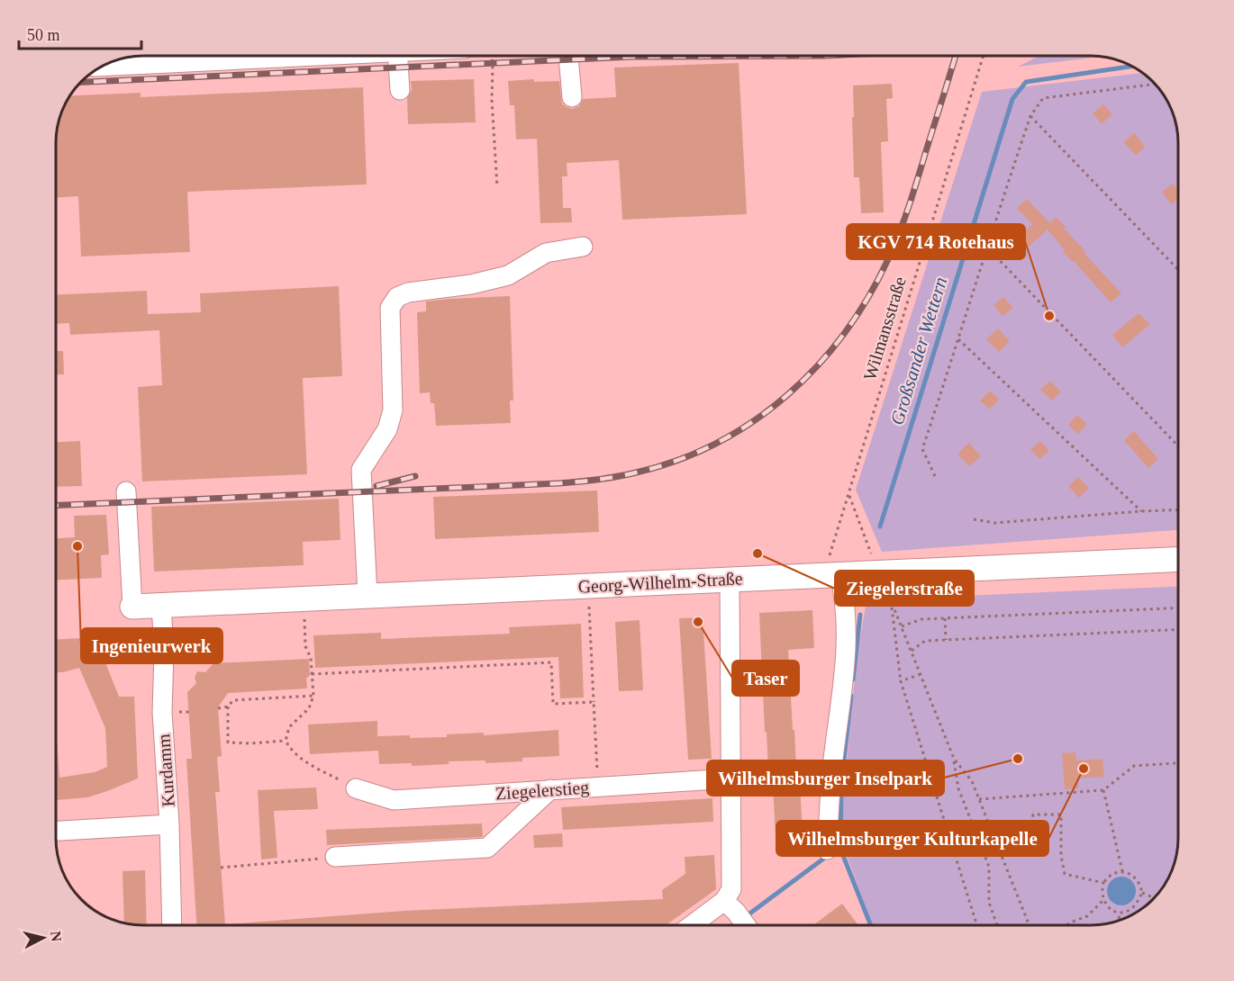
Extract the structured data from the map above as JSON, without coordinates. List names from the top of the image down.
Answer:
{
  "streets": {
    "main road": ["Georg-Wilhelm-Straße"],
    "street": ["Kurdamm", "Ziegelerstieg"],
    "path": ["Wilmansstraße"]
  },
  "crossings": [
    ["Wilmansstraße", "Georg-Wilhelm-Straße"],
    ["Georg-Wilhelm-Straße", "Kurdamm"]
  ],
  "water": ["Großsander Wettern"],
  "places": [
    "KGV 714 Rotehaus",
    "Ingenieurwerk",
    "Ziegelerstraße",
    "Taser",
    "Wilhelmsburger Inselpark",
    "Wilhelmsburger Kulturkapelle"
  ],
  "scale_bar": "50 m",
  "north": "right"
}
